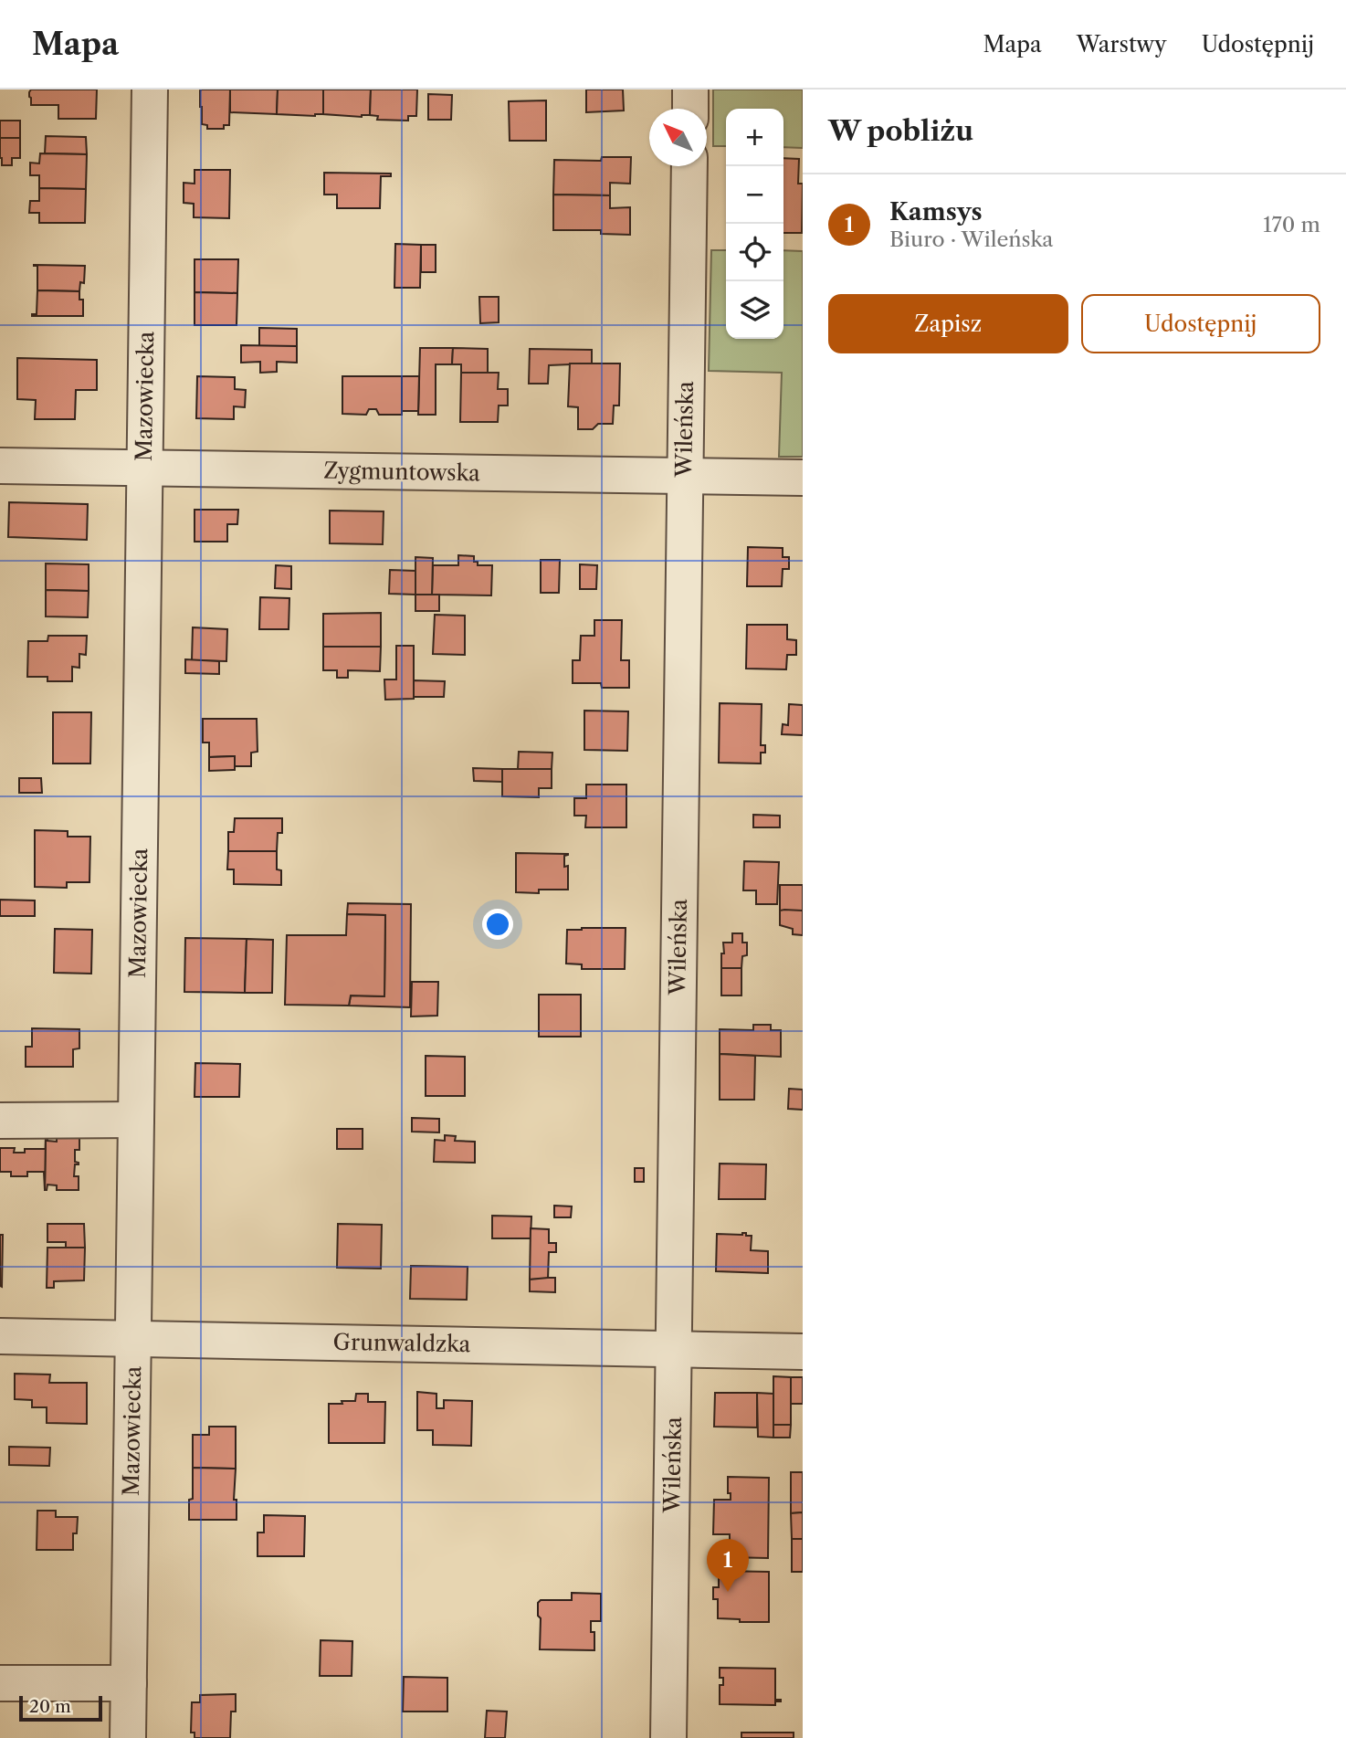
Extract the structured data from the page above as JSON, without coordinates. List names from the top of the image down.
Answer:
{
  "streets": {
    "street": [
      "Mazowiecka",
      "Wileńska",
      "Zygmuntowska",
      "Grunwaldzka"
    ]
  },
  "crossings": [
    ["Mazowiecka", "Zygmuntowska"],
    ["Mazowiecka", "Grunwaldzka"],
    ["Wileńska", "Zygmuntowska"],
    ["Wileńska", "Grunwaldzka"]
  ],
  "scale_bar": "20 m",
  "north": "top left",
  "page": {
    "header": "Mapa",
    "nav": ["Mapa", "Warstwy", "Udostępnij"],
    "heading": "W pobliżu",
    "map_buttons": ["+", "−"],
    "list": [
      {
        "mark": "1",
        "name": "Kamsys",
        "note": "Biuro · Wileńska",
        "value": "170 m"
      }
    ],
    "buttons": ["Zapisz", "Udostępnij"],
    "pins": "1",
    "scale": "20 m"
  }
}
